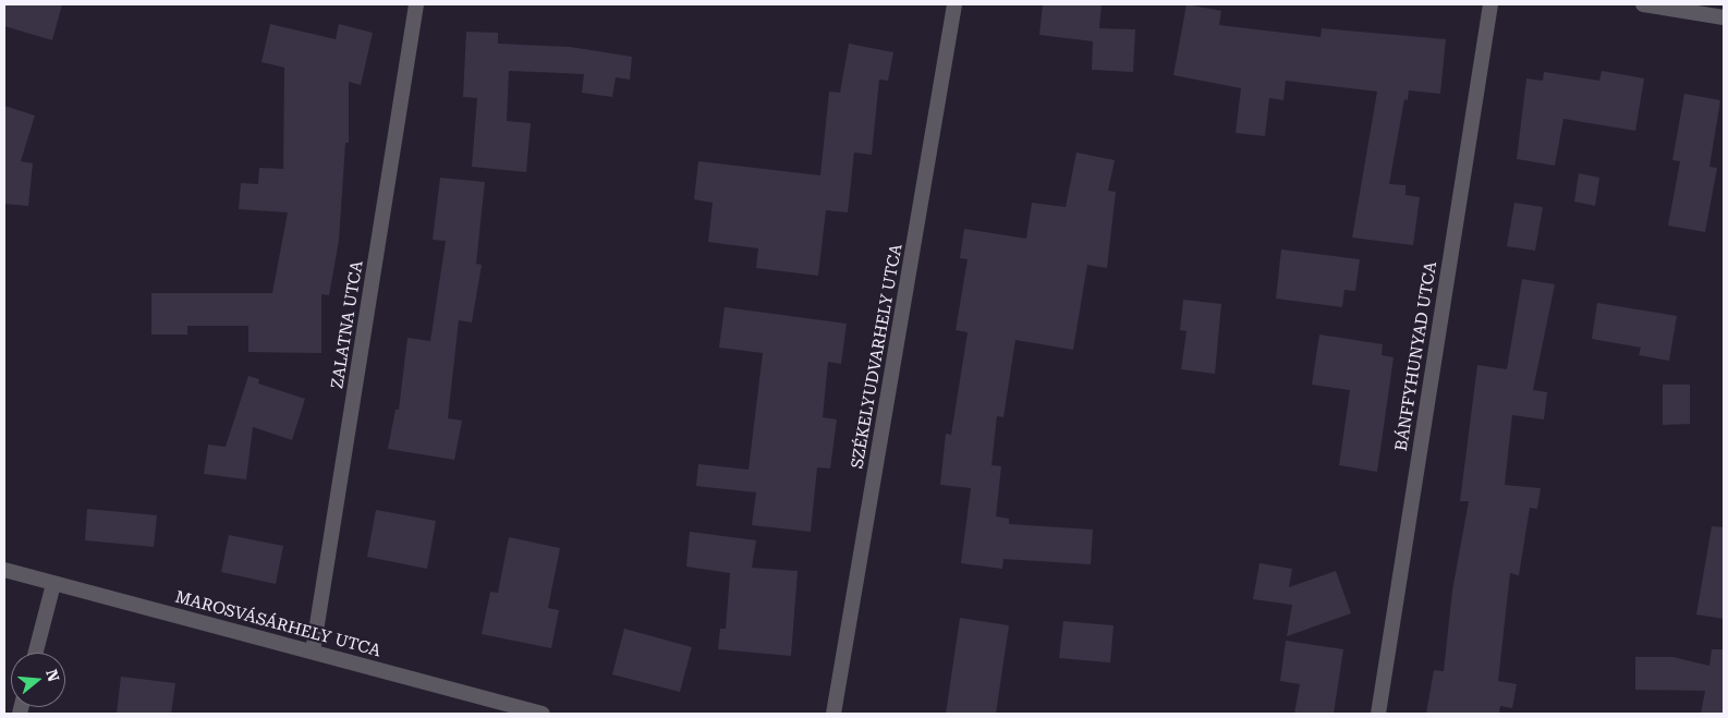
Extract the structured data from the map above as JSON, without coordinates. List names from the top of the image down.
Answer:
{
  "streets": {
    "street": [
      "ZALATNA UTCA",
      "SZÉKELYUDVARHELY UTCA",
      "BÁNFFYHUNYAD UTCA",
      "MAROSVÁSÁRHELY UTCA"
    ]
  },
  "crossings": [
    ["ZALATNA UTCA", "MAROSVÁSÁRHELY UTCA"]
  ],
  "north": "right"
}
